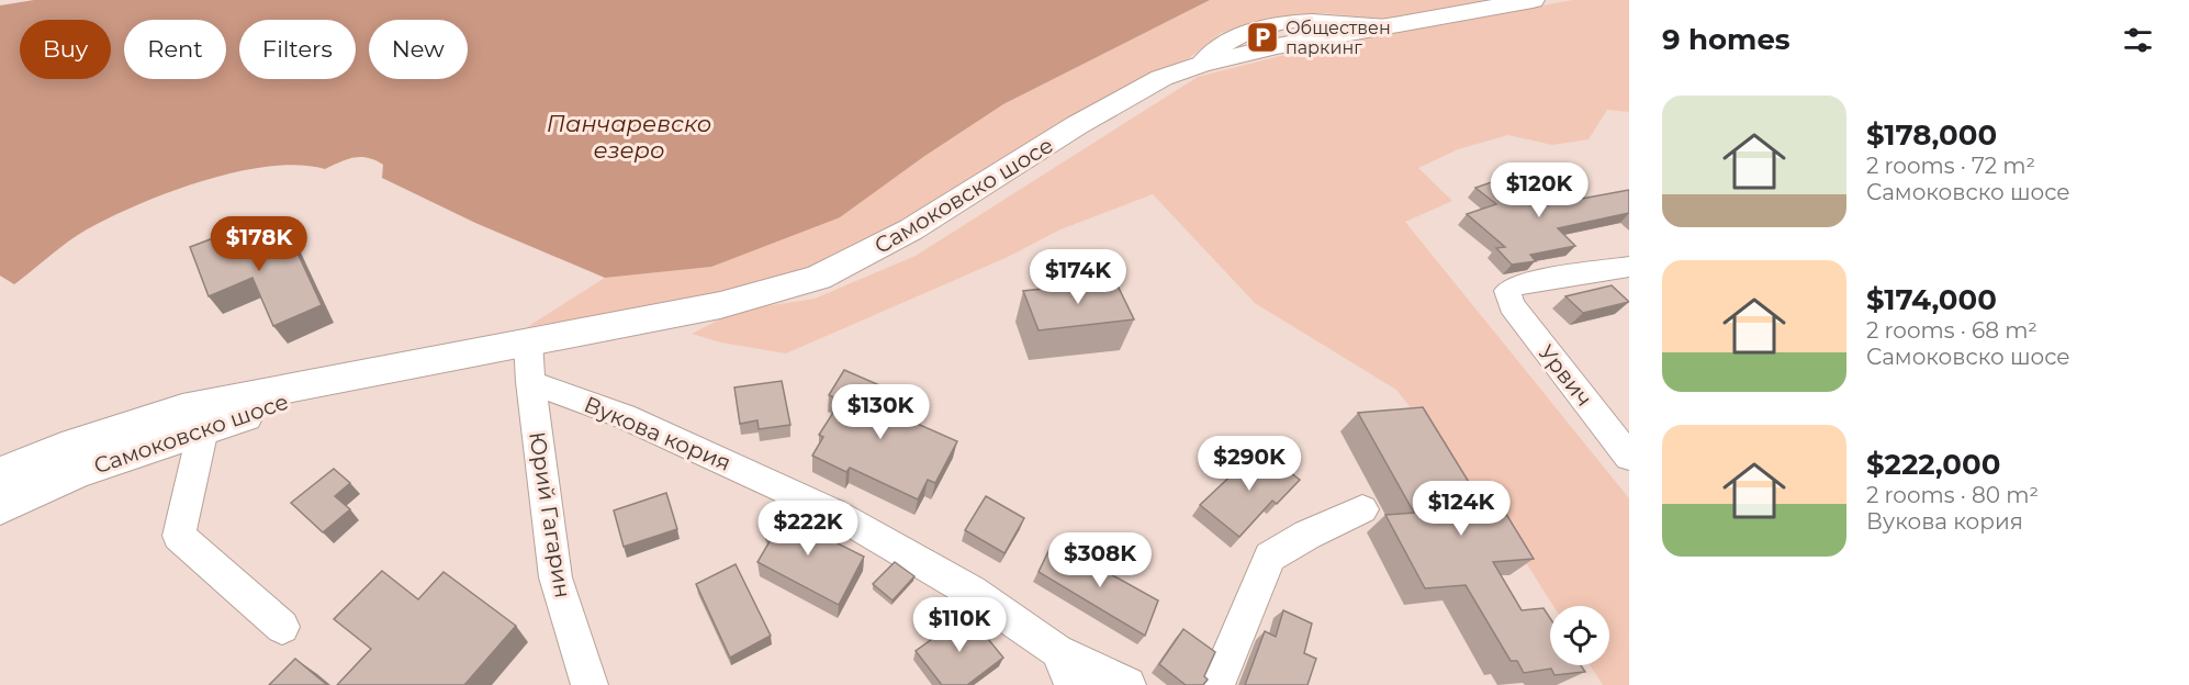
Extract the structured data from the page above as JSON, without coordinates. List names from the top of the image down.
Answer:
{
  "streets": {
    "main road": ["Самоковско шосе"],
    "street": ["Урвич", "Вукова кория", "Юрий Гагарин"]
  },
  "crossings": [
    ["Самоковско шосе", "Юрий Гагарин"],
    ["Вукова кория", "Юрий Гагарин"]
  ],
  "water": ["Панчаревско езеро"],
  "places": {
    "parking": ["Обществен паркинг"]
  },
  "page": {
    "heading": "9 homes",
    "chip": [
      "Buy",
      "Rent",
      "Filters",
      "New"
    ],
    "list": [
      {
        "name": "$178,000",
        "note": "2 rooms · 72 m² · Самоковско шосе"
      },
      {
        "name": "$174,000",
        "note": "2 rooms · 68 m² · Самоковско шосе"
      },
      {
        "name": "$222,000",
        "note": "2 rooms · 80 m² · Вукова кория"
      }
    ],
    "price": [
      "$120K",
      "$178K",
      "$174K",
      "$130K",
      "$290K",
      "$124K",
      "$222K",
      "$308K",
      "$110K"
    ]
  }
}
